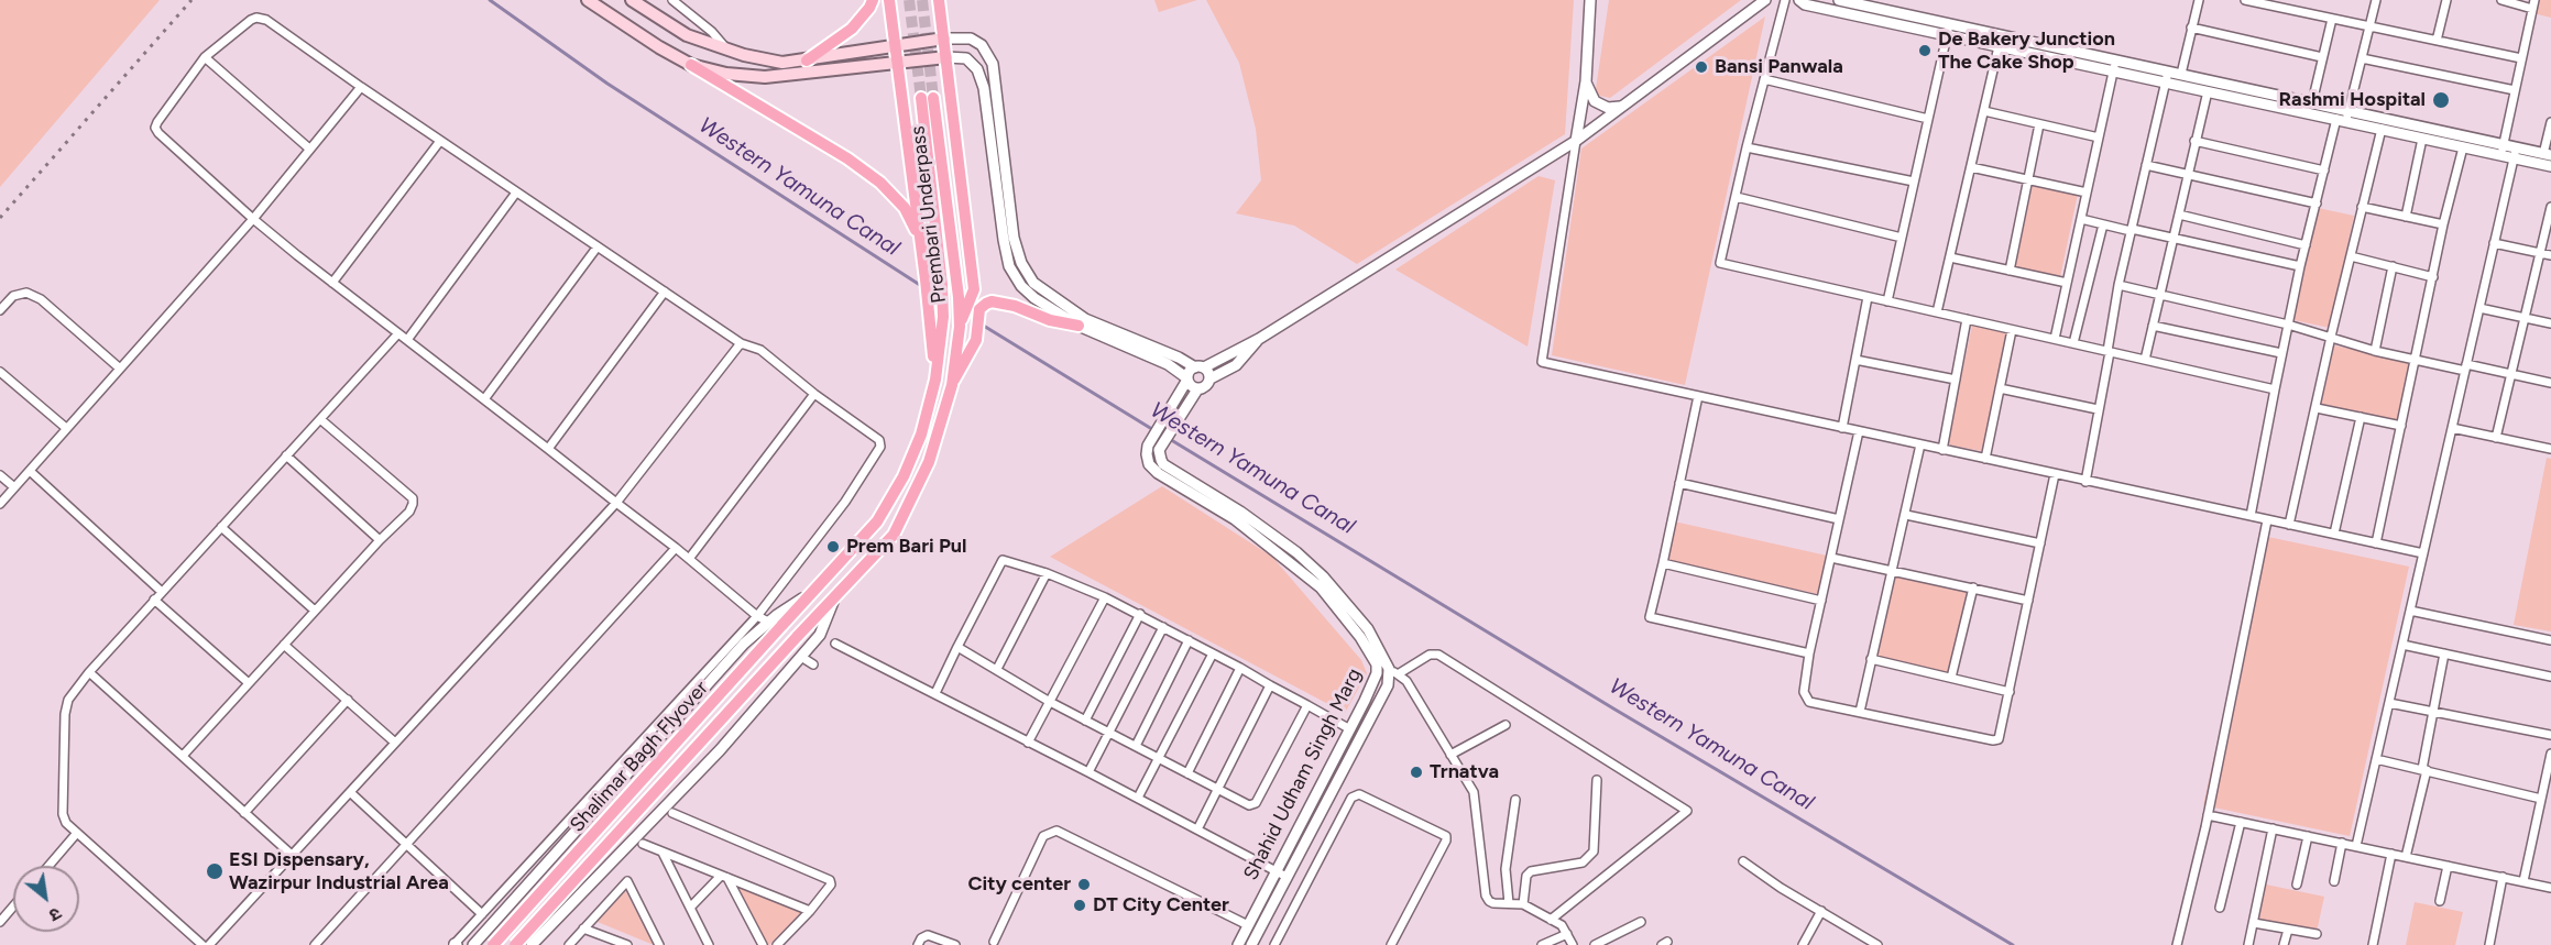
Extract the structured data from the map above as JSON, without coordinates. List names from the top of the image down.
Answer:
{
  "streets": {
    "main road": ["Prembari Underpass", "Shalimar Bagh Flyover"],
    "street": ["Shahid Udham Singh Marg"]
  },
  "crossings": [
    ["Prembari Underpass", "Shalimar Bagh Flyover"]
  ],
  "water": ["Western Yamuna Canal"],
  "places": [
    "De Bakery Junction The Cake Shop",
    "Bansi Panwala",
    "Rashmi Hospital",
    "Prem Bari Pul",
    "Trnatva",
    "ESI Dispensary, Wazirpur Industrial Area",
    "City center",
    "DT City Center"
  ],
  "north": "bottom right"
}
